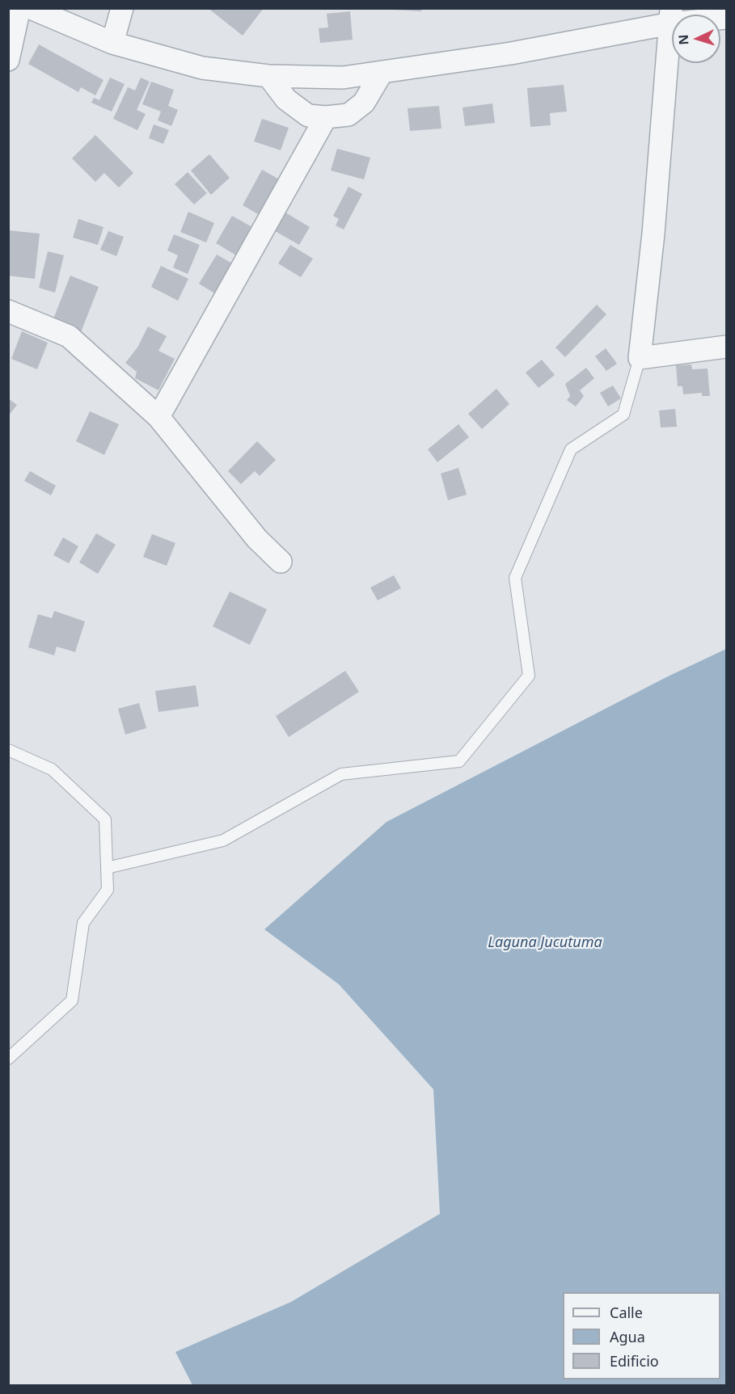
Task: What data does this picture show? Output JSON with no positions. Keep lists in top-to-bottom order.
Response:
{
  "water": ["Laguna Jucutuma"],
  "legend": ["Calle", "Agua", "Edificio"],
  "north": "left"
}
